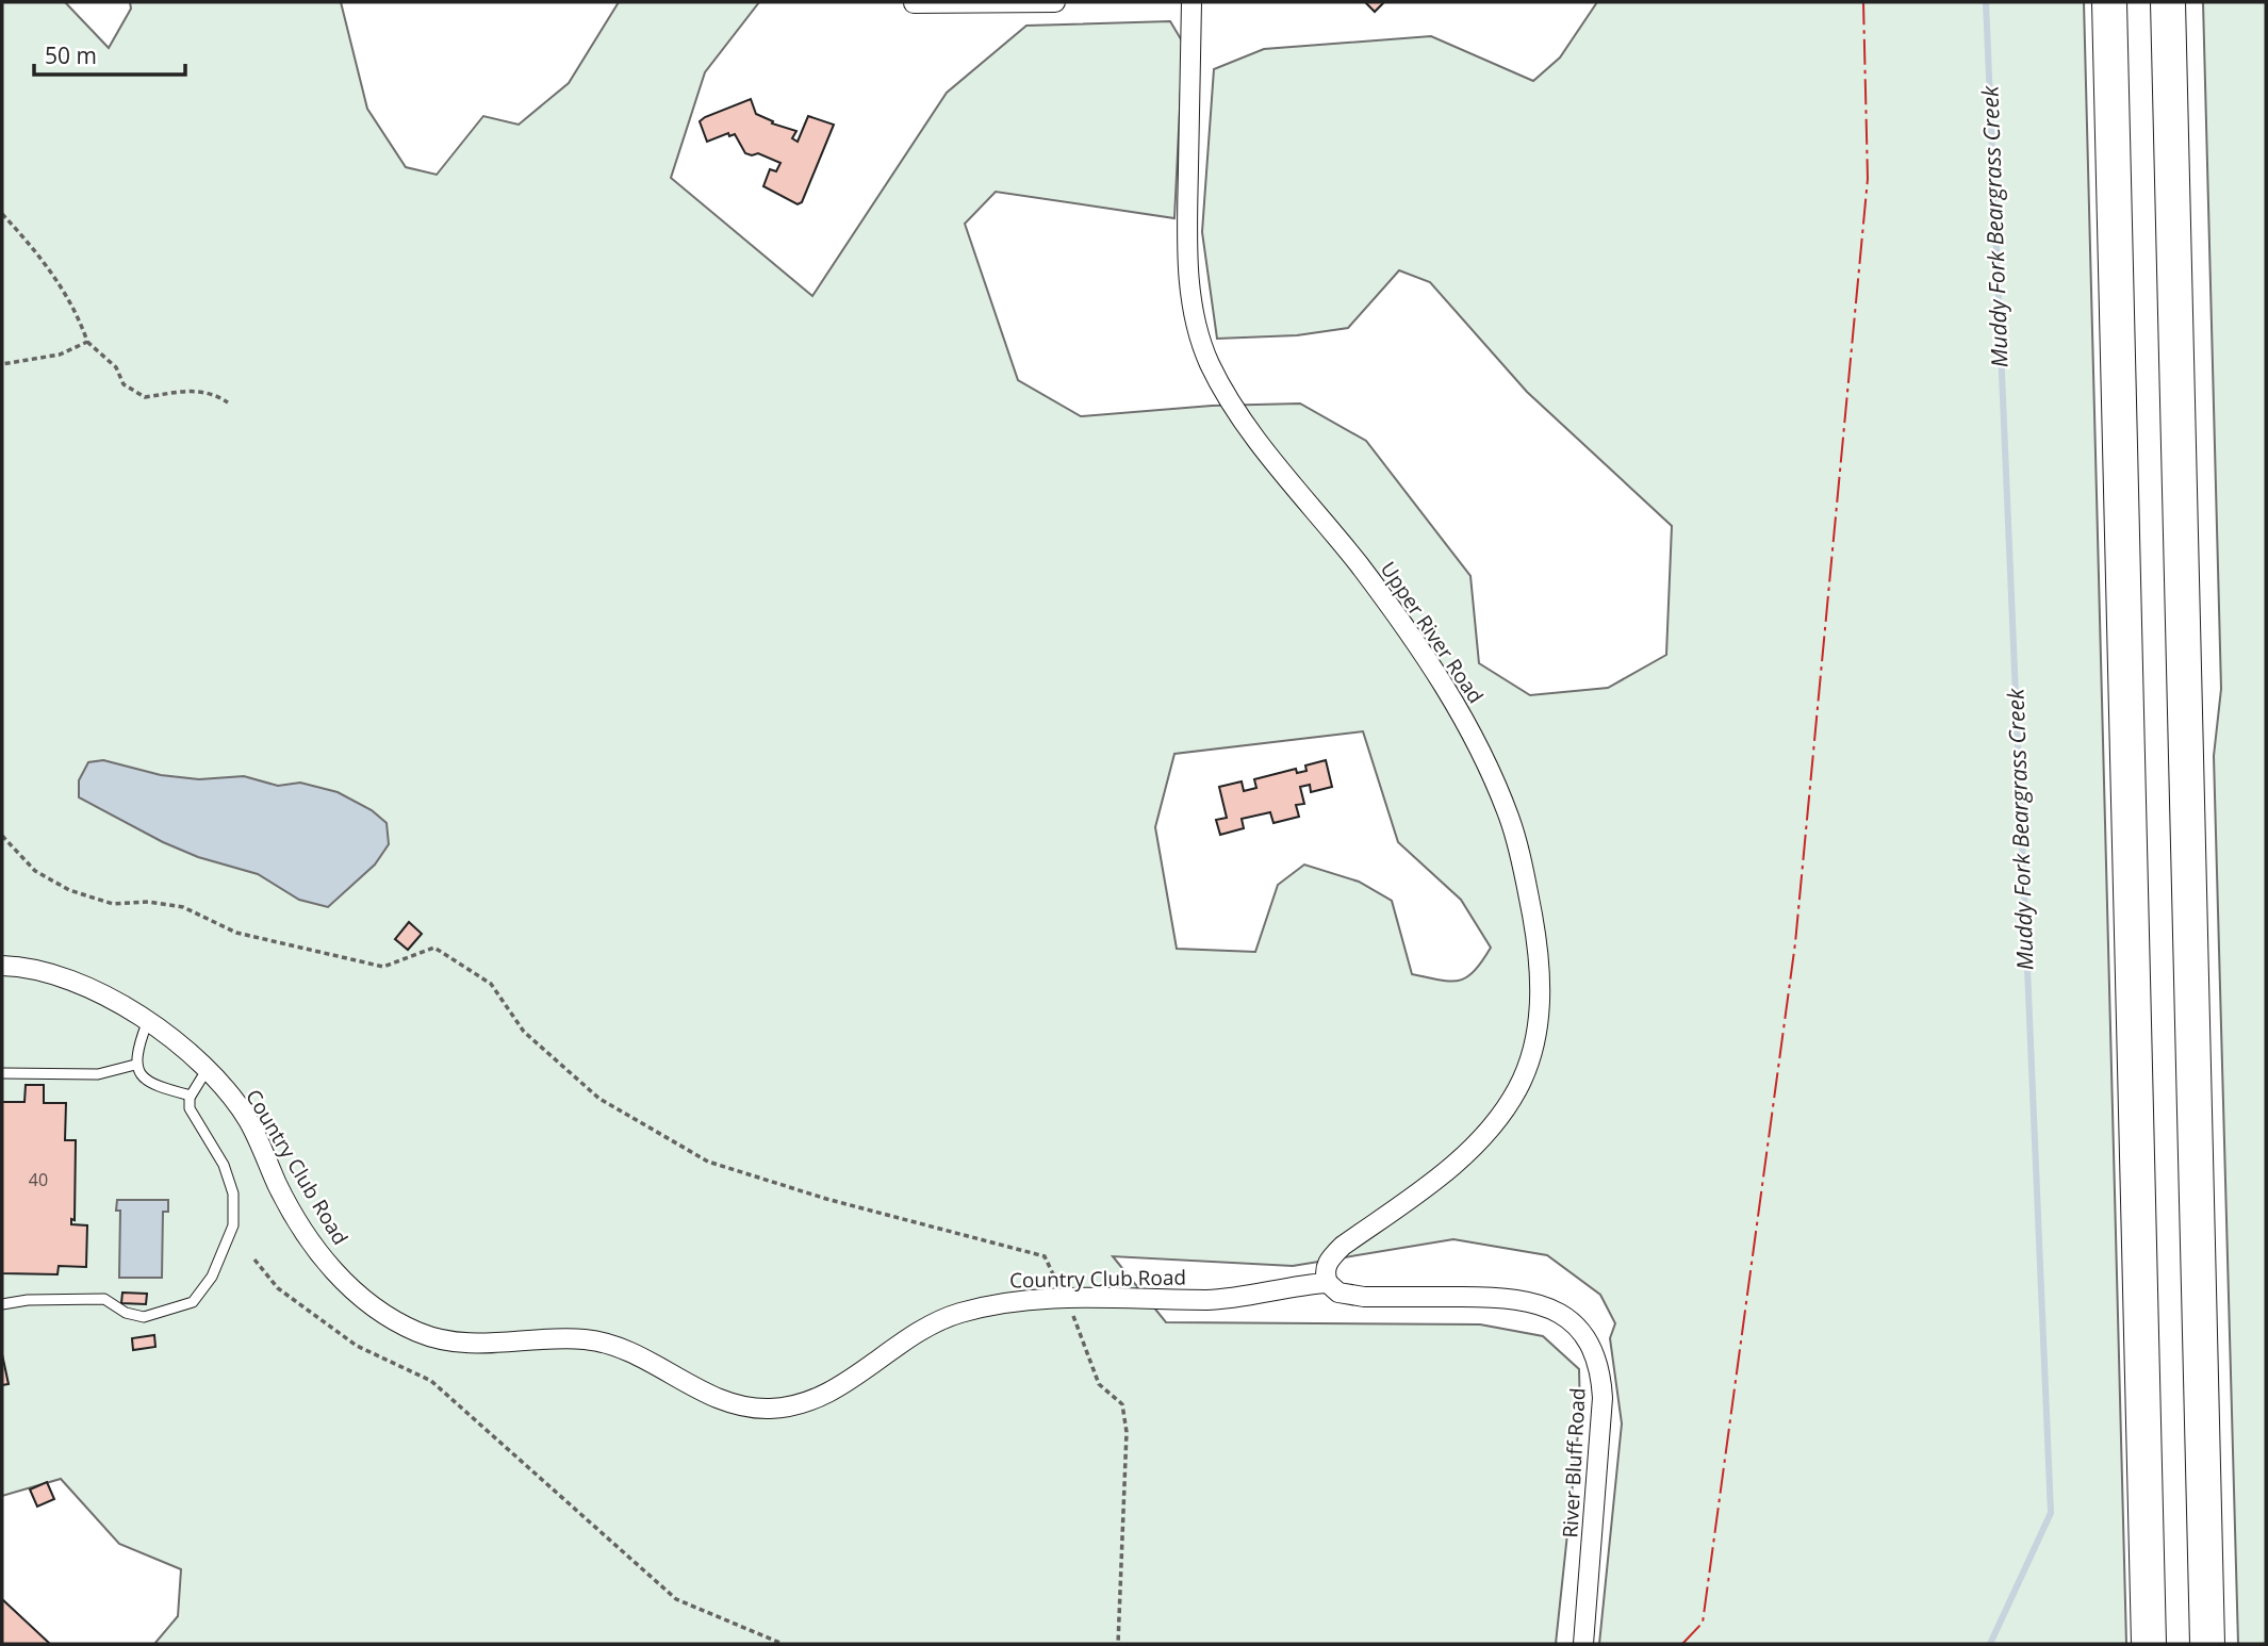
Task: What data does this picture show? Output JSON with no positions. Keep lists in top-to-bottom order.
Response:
{
  "streets": {
    "street": ["Upper River Road", "Country Club Road", "River Bluff Road"]
  },
  "crossings": [
    ["Upper River Road", "Country Club Road"],
    ["Upper River Road", "River Bluff Road"],
    ["Country Club Road", "River Bluff Road"]
  ],
  "water": ["Muddy Fork Beargrass Creek"],
  "house_numbers": ["40"],
  "scale_bar": "50 m"
}
